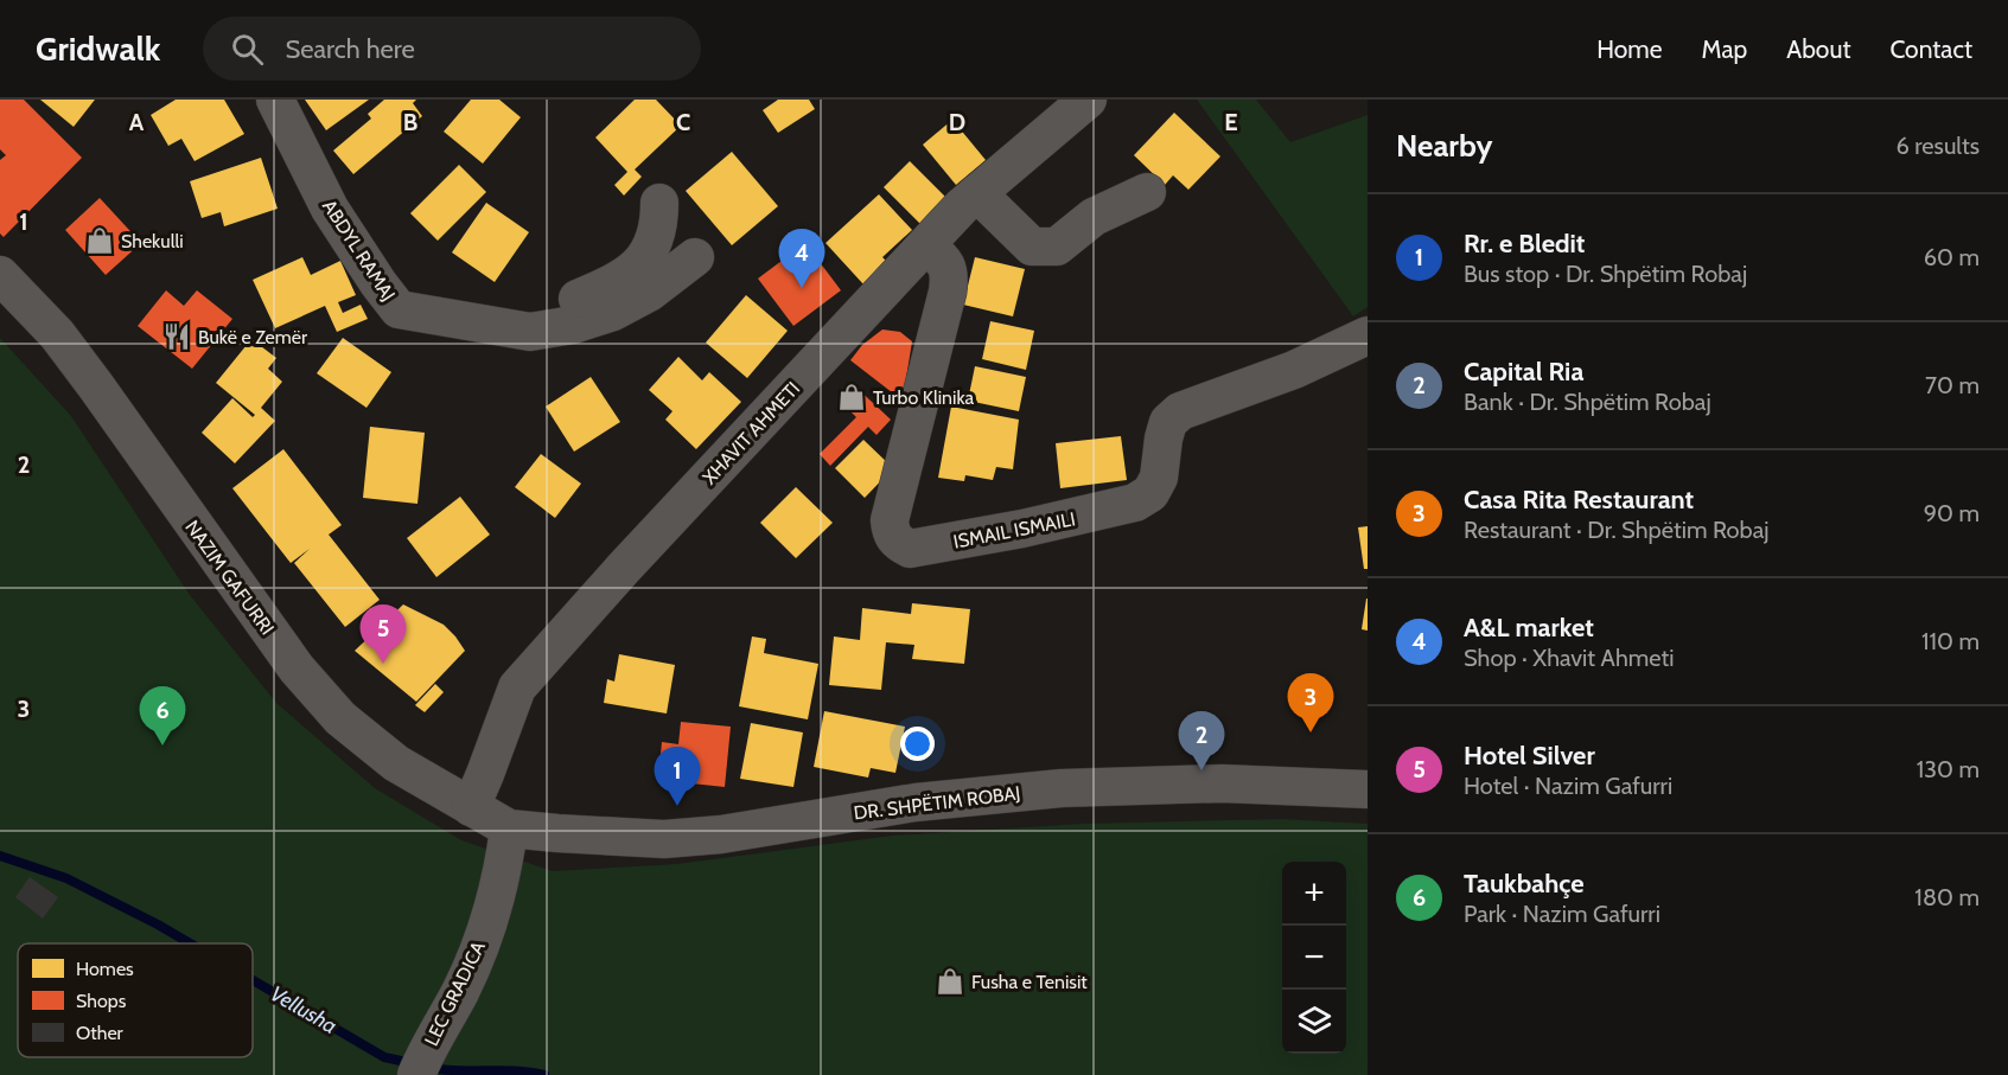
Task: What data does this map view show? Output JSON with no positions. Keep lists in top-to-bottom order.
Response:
{
  "streets": {
    "street": [
      "ABDYL RAMAJ",
      "XHAVIT AHMETI",
      "ISMAIL ISMAILI",
      "NAZIM GAFURRI",
      "DR. SHPËTIM ROBAJ",
      "LEC GRADICA"
    ]
  },
  "crossings": [
    ["XHAVIT AHMETI", "ISMAIL ISMAILI"],
    ["XHAVIT AHMETI", "NAZIM GAFURRI"],
    ["NAZIM GAFURRI", "DR. SHPËTIM ROBAJ"],
    ["NAZIM GAFURRI", "LEC GRADICA"],
    ["DR. SHPËTIM ROBAJ", "LEC GRADICA"]
  ],
  "water": ["Vellusha"],
  "places": {
    "shop": ["Shekulli", "Turbo Klinika", "Fusha e Tenisit"],
    "restaurant": ["Bukë e Zemër"]
  },
  "legend": ["Homes", "Shops", "Other"],
  "page": {
    "header": "Gridwalk",
    "search": "Search here",
    "nav": [
      "Home",
      "Map",
      "About",
      "Contact"
    ],
    "heading": ["Nearby", "6 results"],
    "list": [
      {
        "mark": "1",
        "name": "Rr. e Bledit",
        "note": "Bus stop · Dr. Shpëtim Robaj",
        "value": "60 m"
      },
      {
        "mark": "2",
        "name": "Capital Ria",
        "note": "Bank · Dr. Shpëtim Robaj",
        "value": "70 m"
      },
      {
        "mark": "3",
        "name": "Casa Rita Restaurant",
        "note": "Restaurant · Dr. Shpëtim Robaj",
        "value": "90 m"
      },
      {
        "mark": "4",
        "name": "A&L market",
        "note": "Shop · Xhavit Ahmeti",
        "value": "110 m"
      },
      {
        "mark": "5",
        "name": "Hotel Silver",
        "note": "Hotel · Nazim Gafurri",
        "value": "130 m"
      },
      {
        "mark": "6",
        "name": "Taukbahçe",
        "note": "Park · Nazim Gafurri",
        "value": "180 m"
      }
    ],
    "pins": [
      "4",
      "5",
      "3",
      "6",
      "2",
      "1"
    ],
    "map_buttons": ["+", "−"]
  },
  "grid": {
    "columns": [
      "A",
      "B",
      "C",
      "D",
      "E"
    ],
    "rows": ["1", "2", "3"]
  }
}
